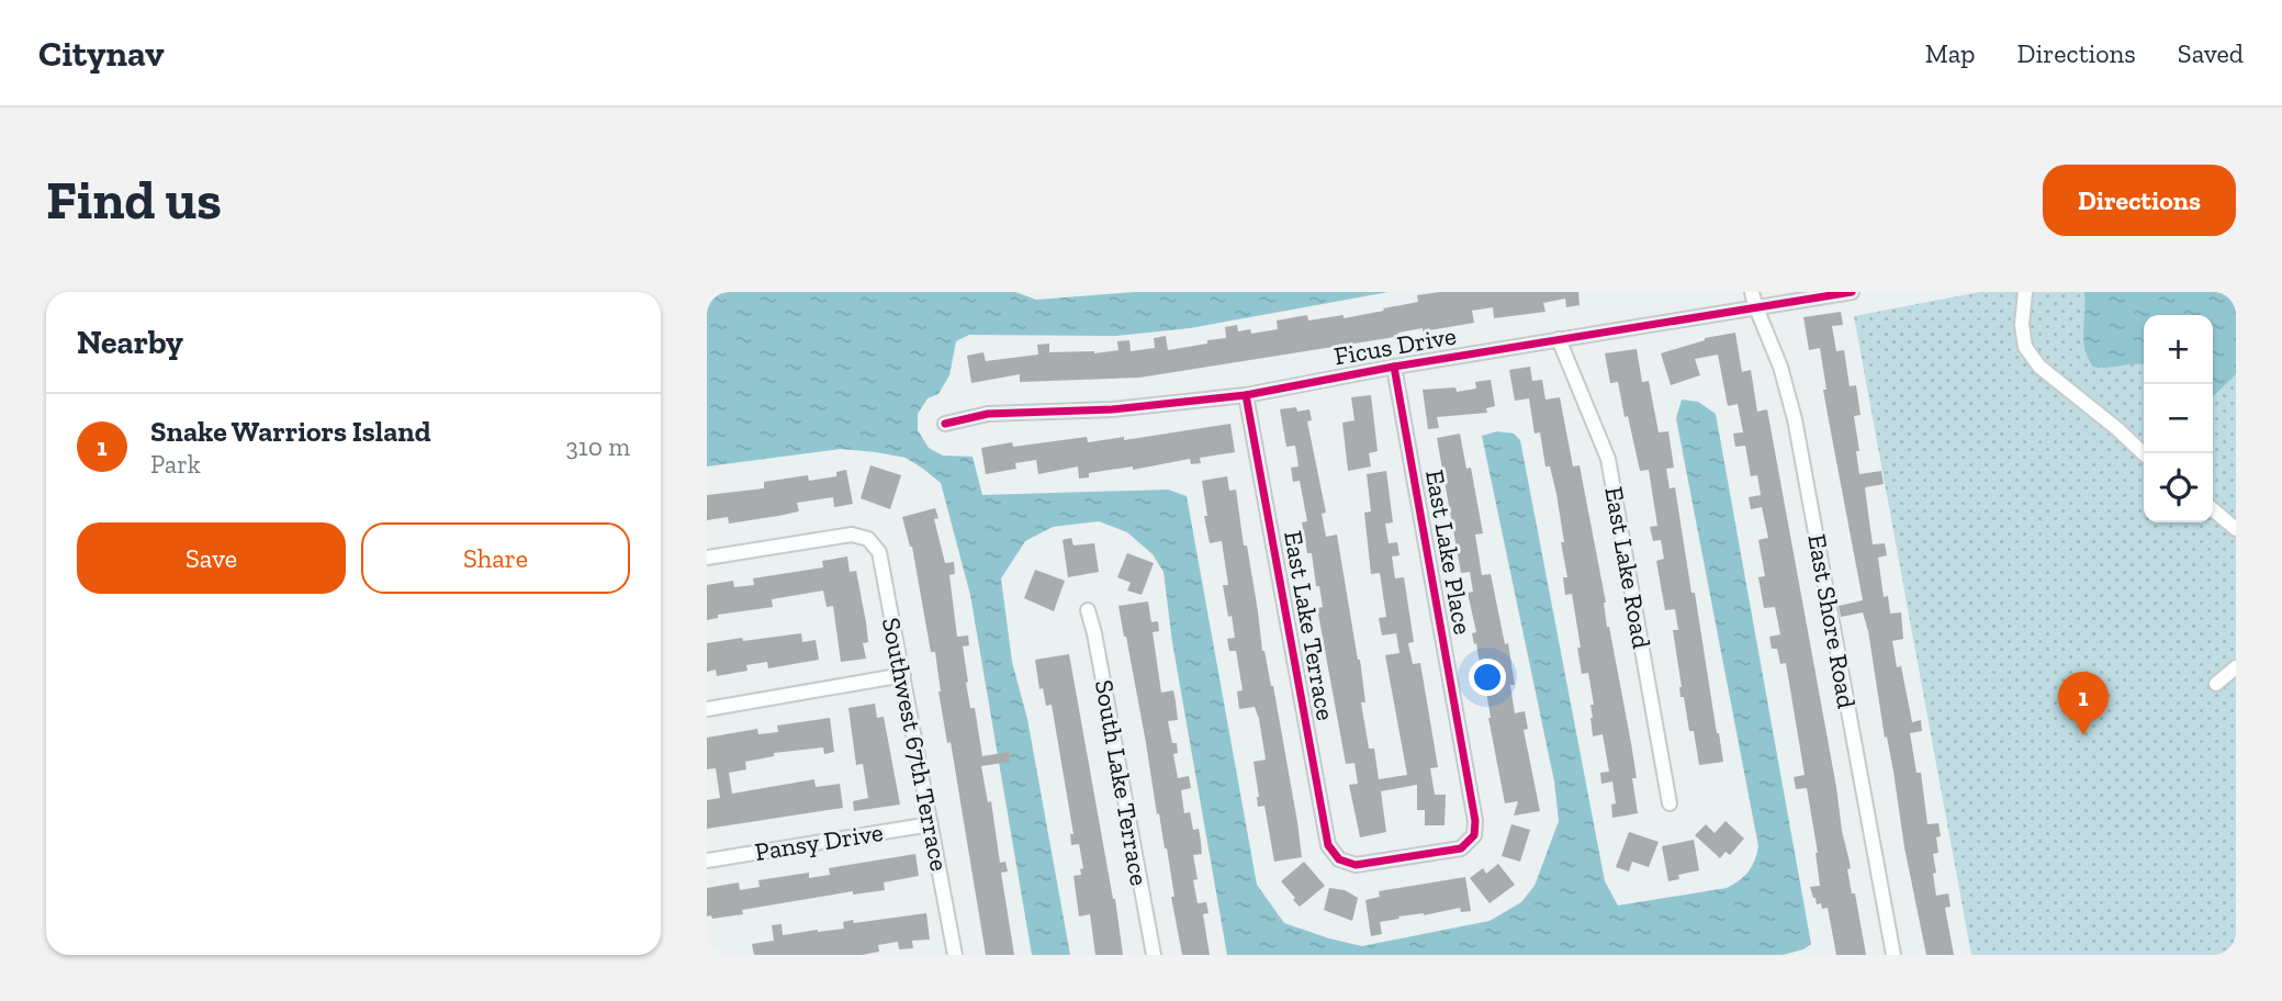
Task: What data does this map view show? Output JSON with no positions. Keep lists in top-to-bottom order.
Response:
{
  "streets": {
    "street": [
      "Ficus Drive",
      "East Lake Place",
      "East Lake Road",
      "East Shore Road",
      "East Lake Terrace",
      "Southwest 67th Terrace",
      "South Lake Terrace",
      "Pansy Drive"
    ]
  },
  "crossings": [
    ["Ficus Drive", "East Lake Place"],
    ["Ficus Drive", "East Lake Road"],
    ["Ficus Drive", "East Shore Road"],
    ["Ficus Drive", "East Lake Terrace"],
    ["East Lake Place", "East Lake Terrace"],
    ["Southwest 67th Terrace", "Pansy Drive"]
  ],
  "page": {
    "header": "Citynav",
    "nav": ["Map", "Directions", "Saved"],
    "buttons": [
      "Directions",
      ["Save", "Share"]
    ],
    "title": "Find us",
    "heading": "Nearby",
    "map_buttons": ["+", "−"],
    "list": [
      {
        "mark": "1",
        "name": "Snake Warriors Island",
        "note": "Park",
        "value": "310 m"
      }
    ],
    "pins": "1"
  }
}
